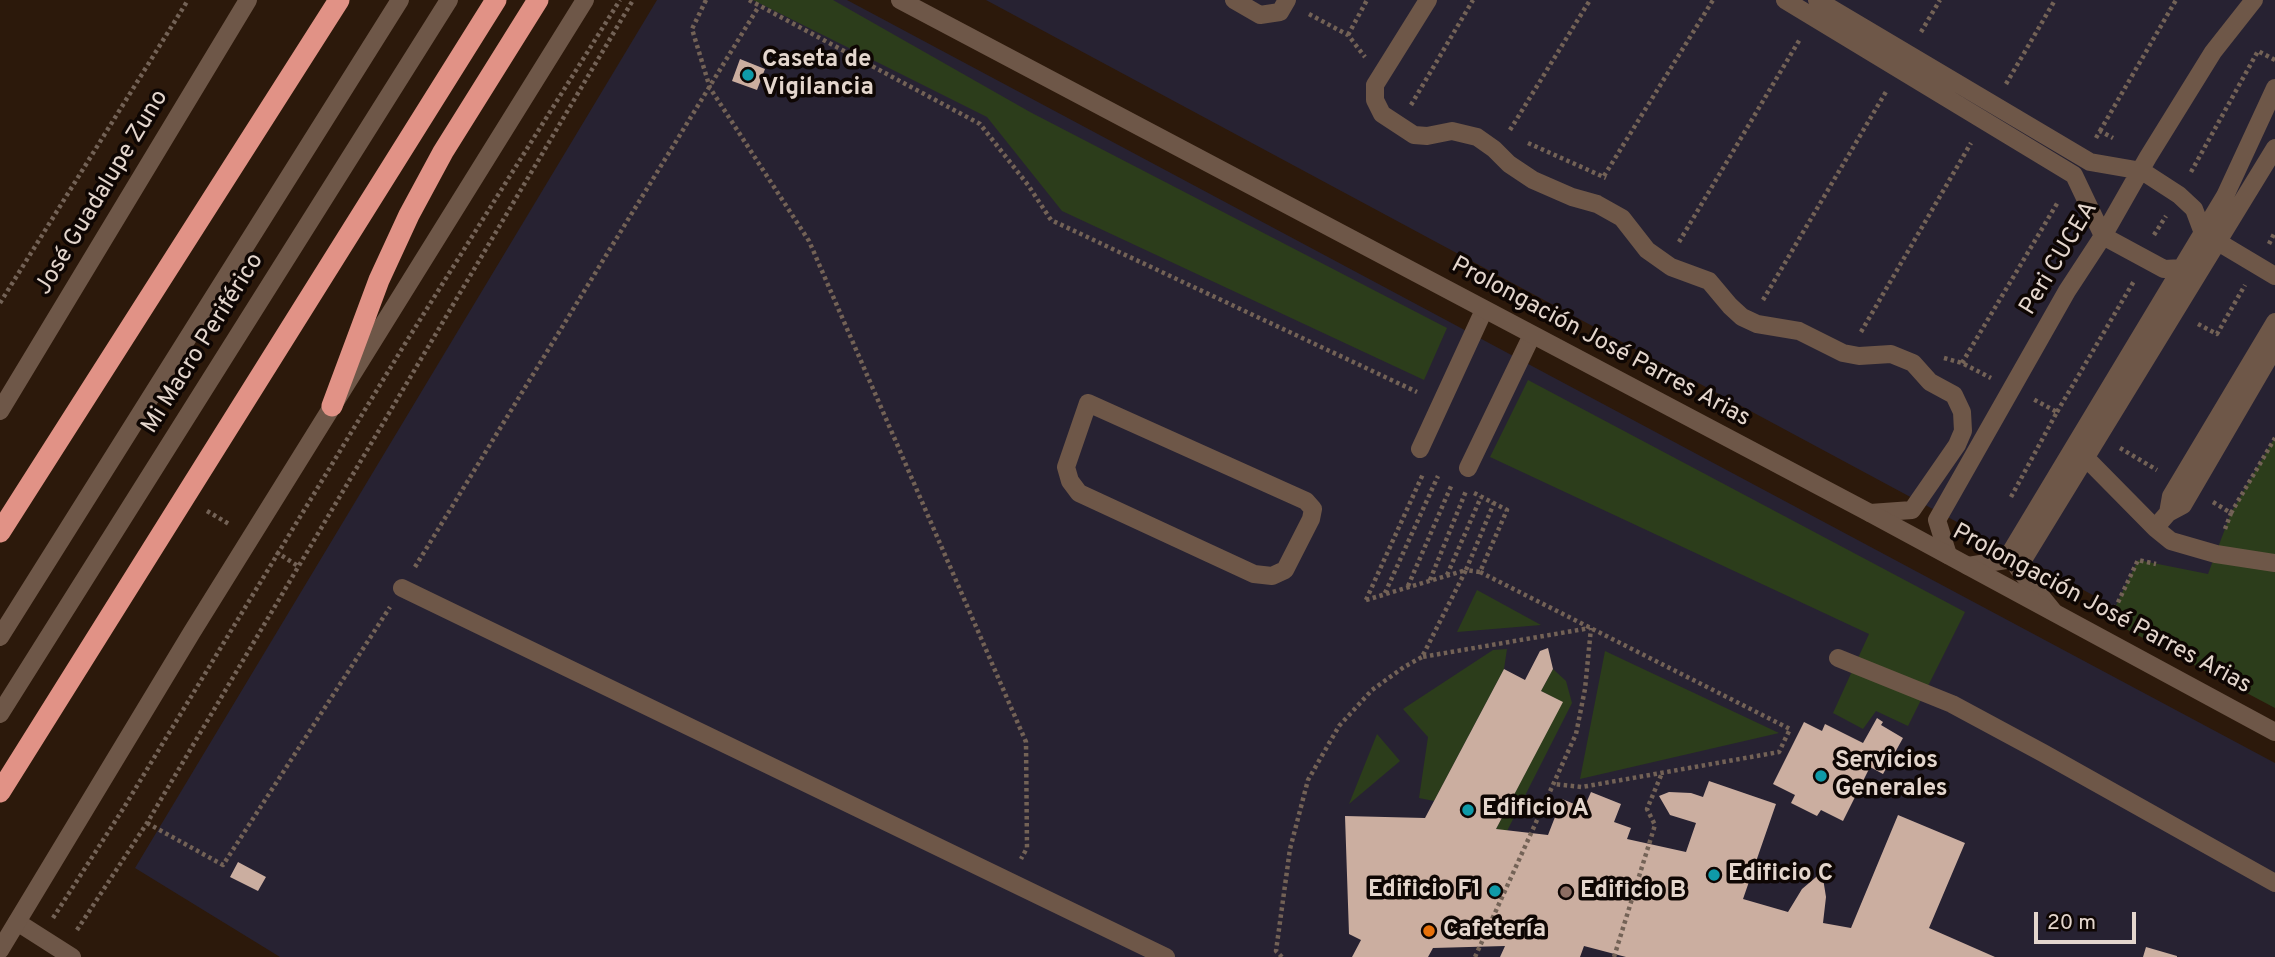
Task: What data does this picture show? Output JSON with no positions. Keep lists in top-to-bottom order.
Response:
{
  "streets": {
    "main road": [
      "José Guadalupe Zuno",
      "Peri CUCEA",
      "Prolongación José Parres Arias",
      "Mi Macro Periférico"
    ]
  },
  "crossings": [
    ["Peri CUCEA", "Prolongación José Parres Arias"]
  ],
  "places": [
    "Caseta de Vigilancia",
    "Servicios Generales",
    "Edificio A",
    "Edificio C",
    "Edificio F1",
    "Edificio B",
    "Cafetería"
  ],
  "scale_bar": "20 m"
}
